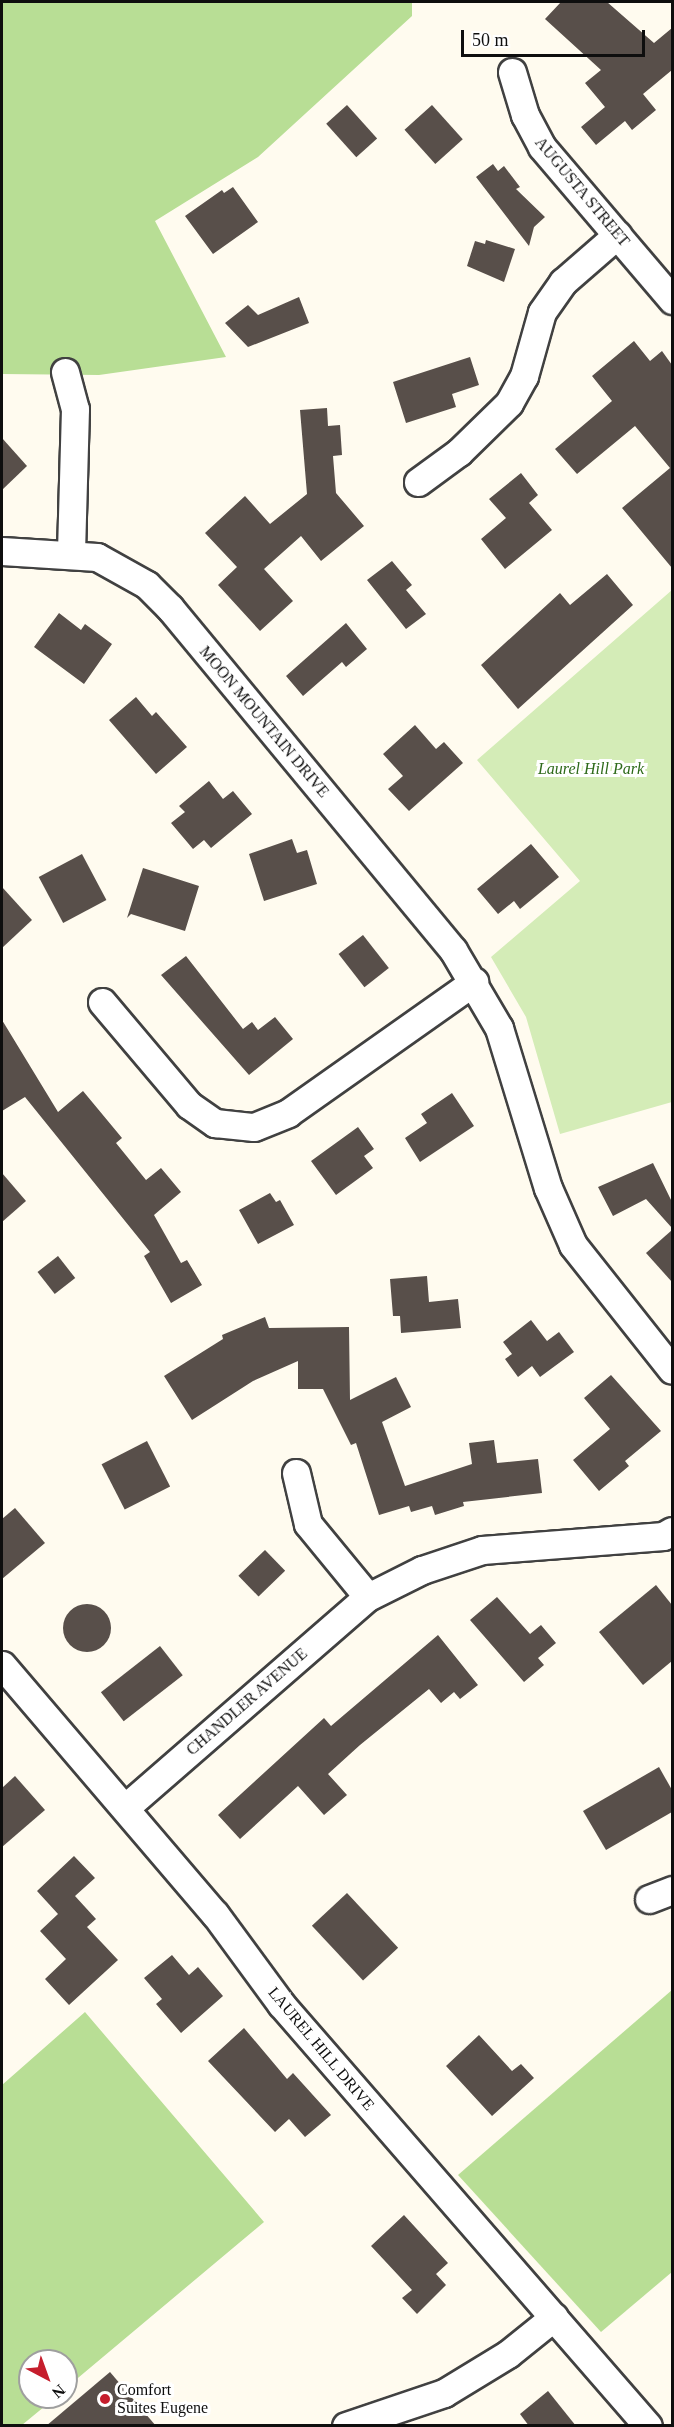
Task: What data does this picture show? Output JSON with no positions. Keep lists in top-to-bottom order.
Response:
{
  "streets": {
    "street": [
      "AUGUSTA STREET",
      "MOON MOUNTAIN DRIVE",
      "CHANDLER AVENUE",
      "LAUREL HILL DRIVE"
    ]
  },
  "crossings": [
    ["CHANDLER AVENUE", "LAUREL HILL DRIVE"]
  ],
  "parks": ["Laurel Hill Park"],
  "places": ["Comfort Suites Eugene"],
  "scale_bar": "50 m",
  "north": "bottom right"
}
